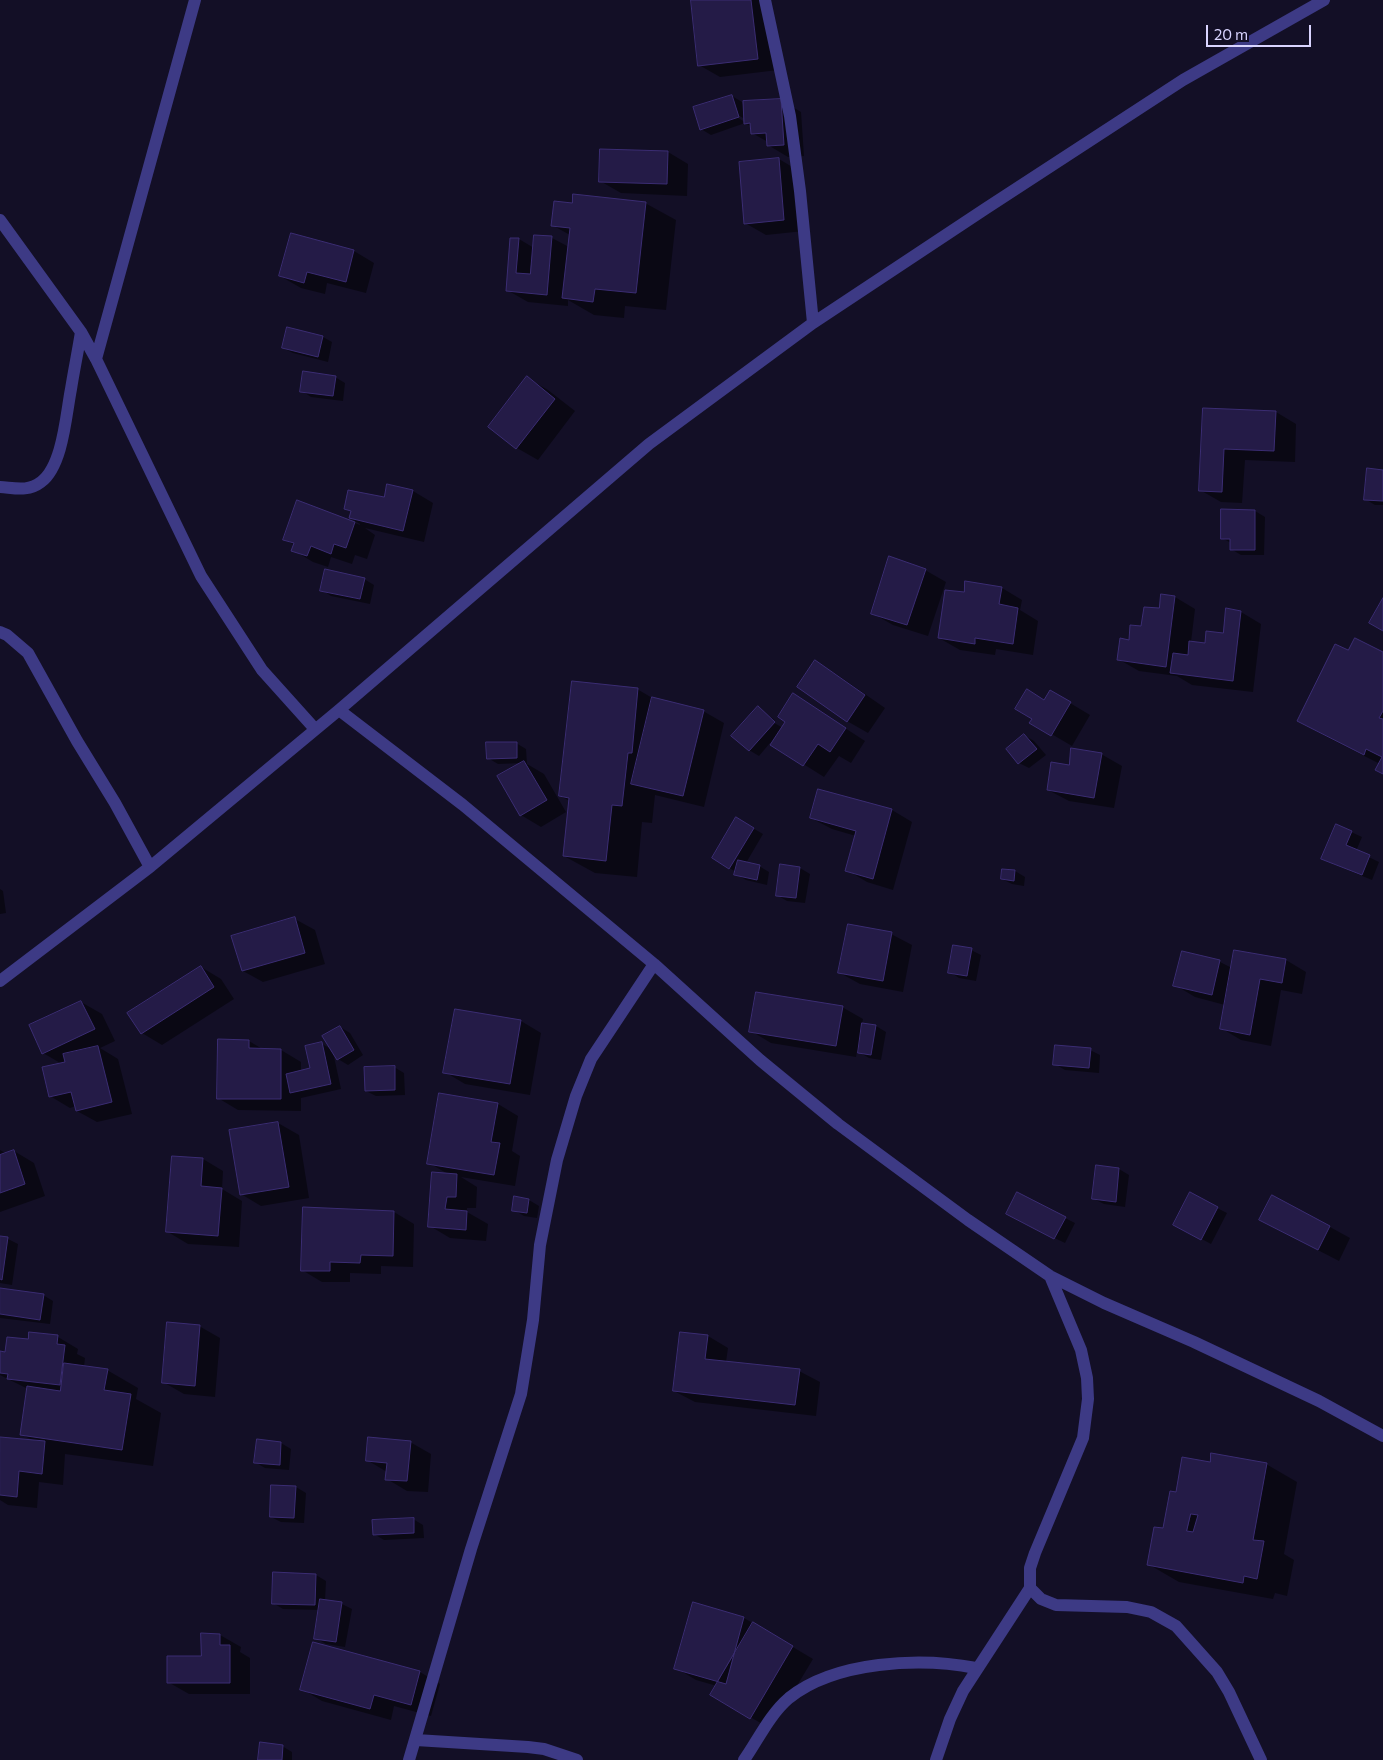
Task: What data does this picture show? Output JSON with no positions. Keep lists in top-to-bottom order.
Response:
{
  "scale_bar": "20 m"
}
